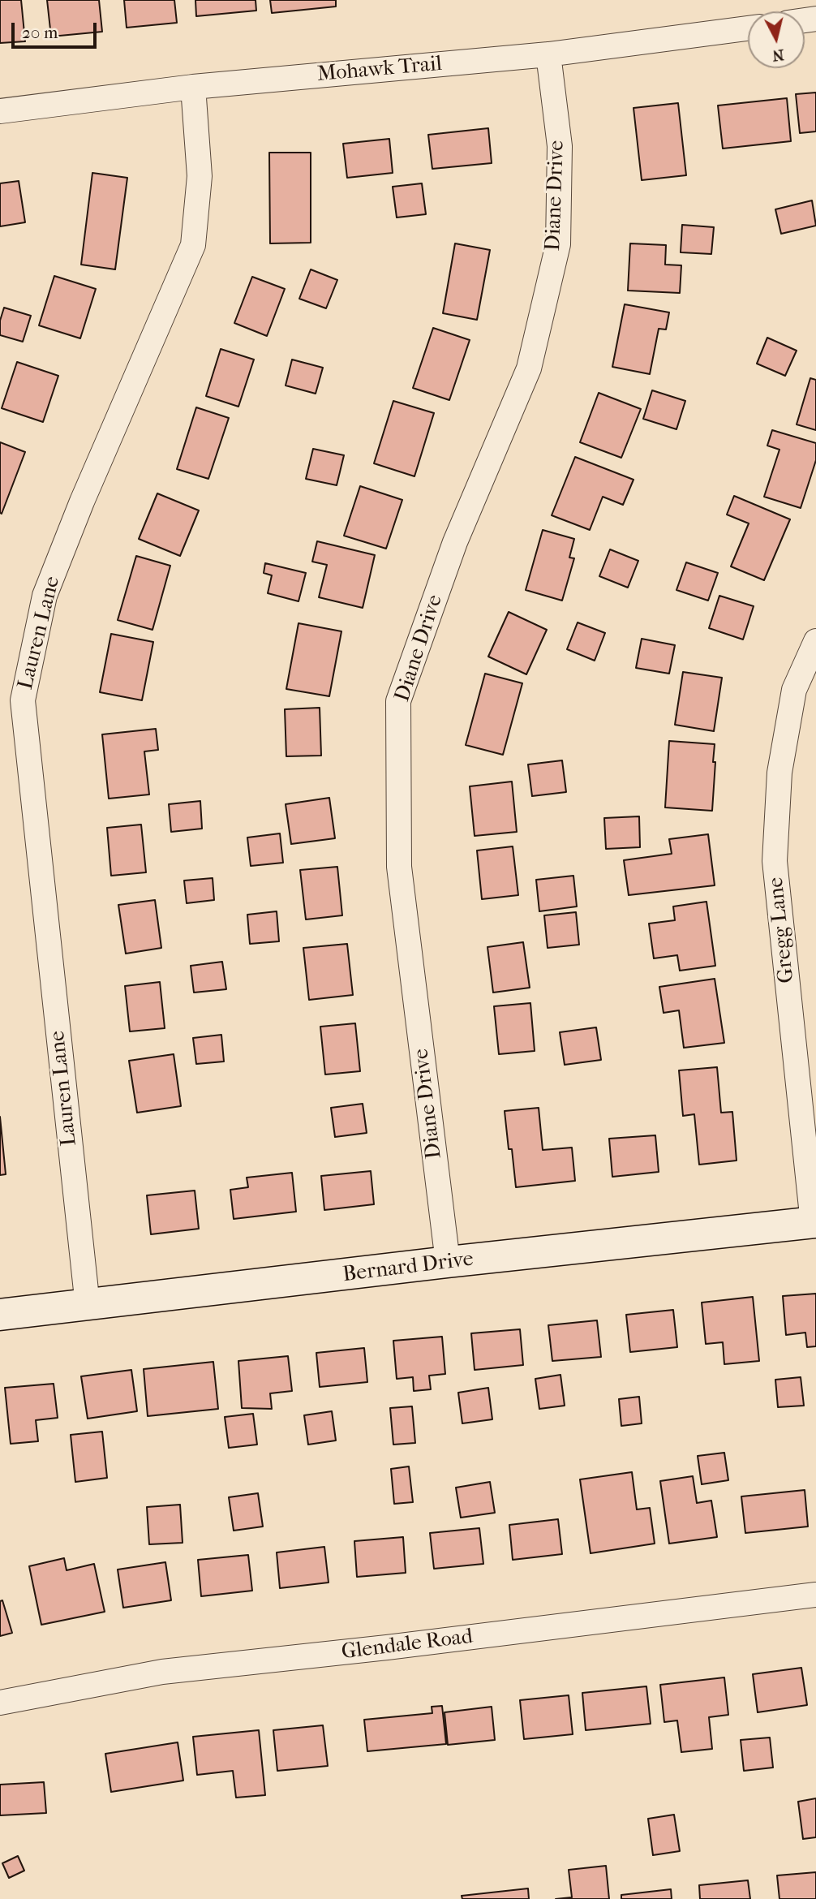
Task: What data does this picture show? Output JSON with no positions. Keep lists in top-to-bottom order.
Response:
{
  "streets": {
    "street": [
      "Mohawk Trail",
      "Diane Drive",
      "Lauren Lane",
      "Gregg Lane",
      "Bernard Drive",
      "Glendale Road"
    ]
  },
  "crossings": [
    ["Mohawk Trail", "Diane Drive"],
    ["Mohawk Trail", "Lauren Lane"],
    ["Diane Drive", "Bernard Drive"],
    ["Lauren Lane", "Bernard Drive"],
    ["Gregg Lane", "Bernard Drive"]
  ],
  "scale_bar": "20 m",
  "north": "bottom"
}
